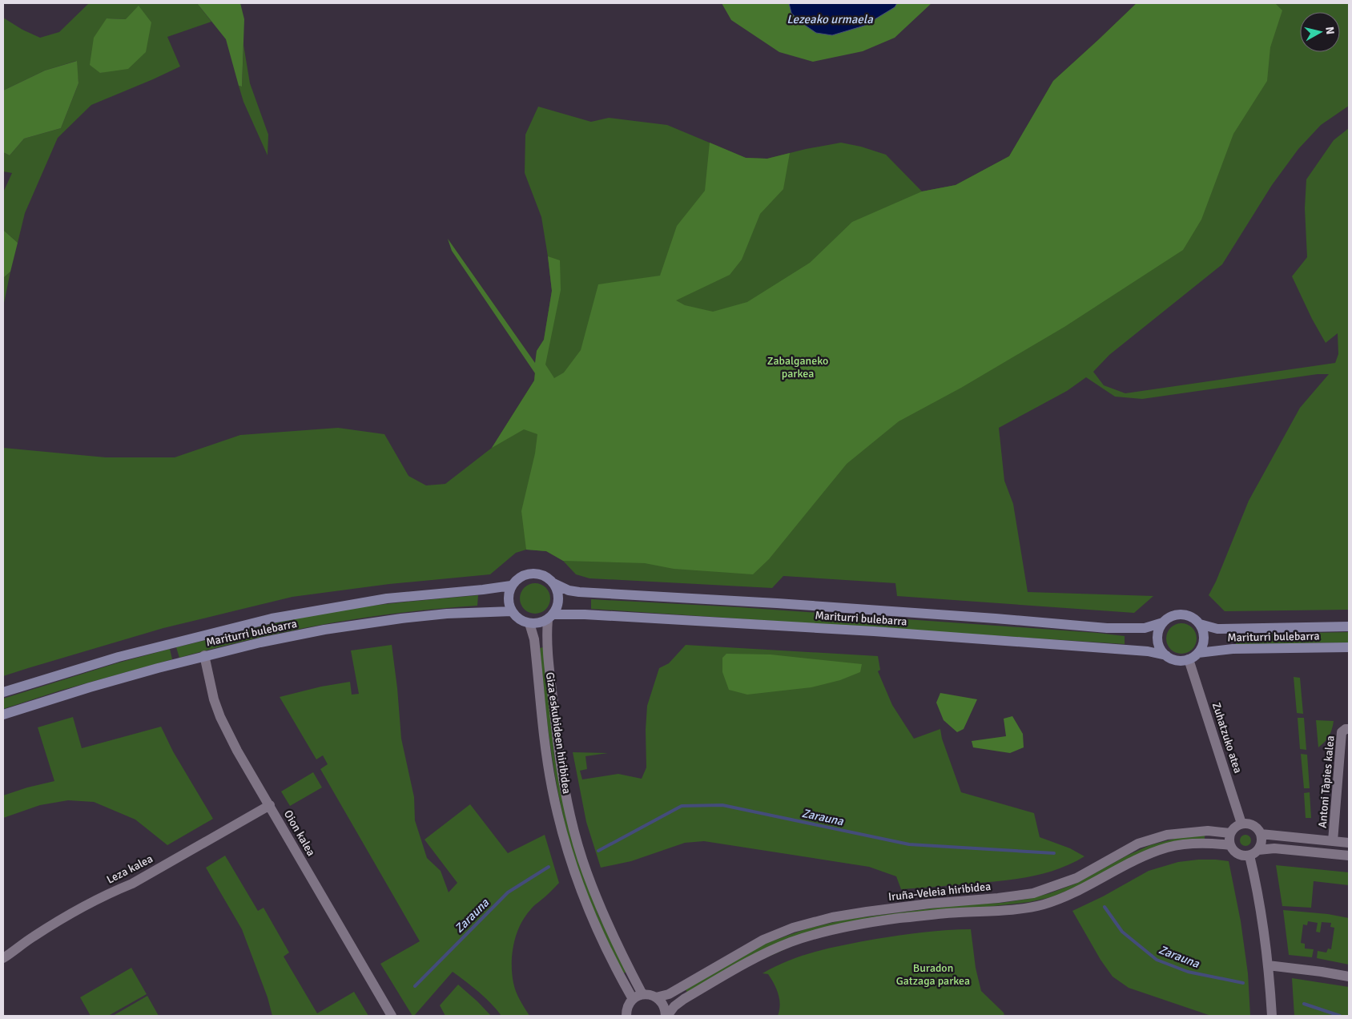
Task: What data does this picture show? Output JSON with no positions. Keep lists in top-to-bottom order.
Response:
{
  "streets": {
    "main road": ["Mariturri bulebarra"],
    "street": [
      "Giza eskubideen hiribidea",
      "Zuhatzuko atea",
      "Antoni Tàpies kalea",
      "Oion kalea",
      "Leza kalea",
      "Iruña-Veleia hiribidea"
    ]
  },
  "crossings": [
    ["Mariturri bulebarra", "Giza eskubideen hiribidea"],
    ["Mariturri bulebarra", "Zuhatzuko atea"],
    ["Mariturri bulebarra", "Oion kalea"],
    ["Zuhatzuko atea", "Iruña-Veleia hiribidea"],
    ["Oion kalea", "Leza kalea"]
  ],
  "water": ["Lezeako urmaela", "Zarauna"],
  "parks": ["Zabalganeko parkea", "Buradon Gatzaga parkea"],
  "north": "right"
}
